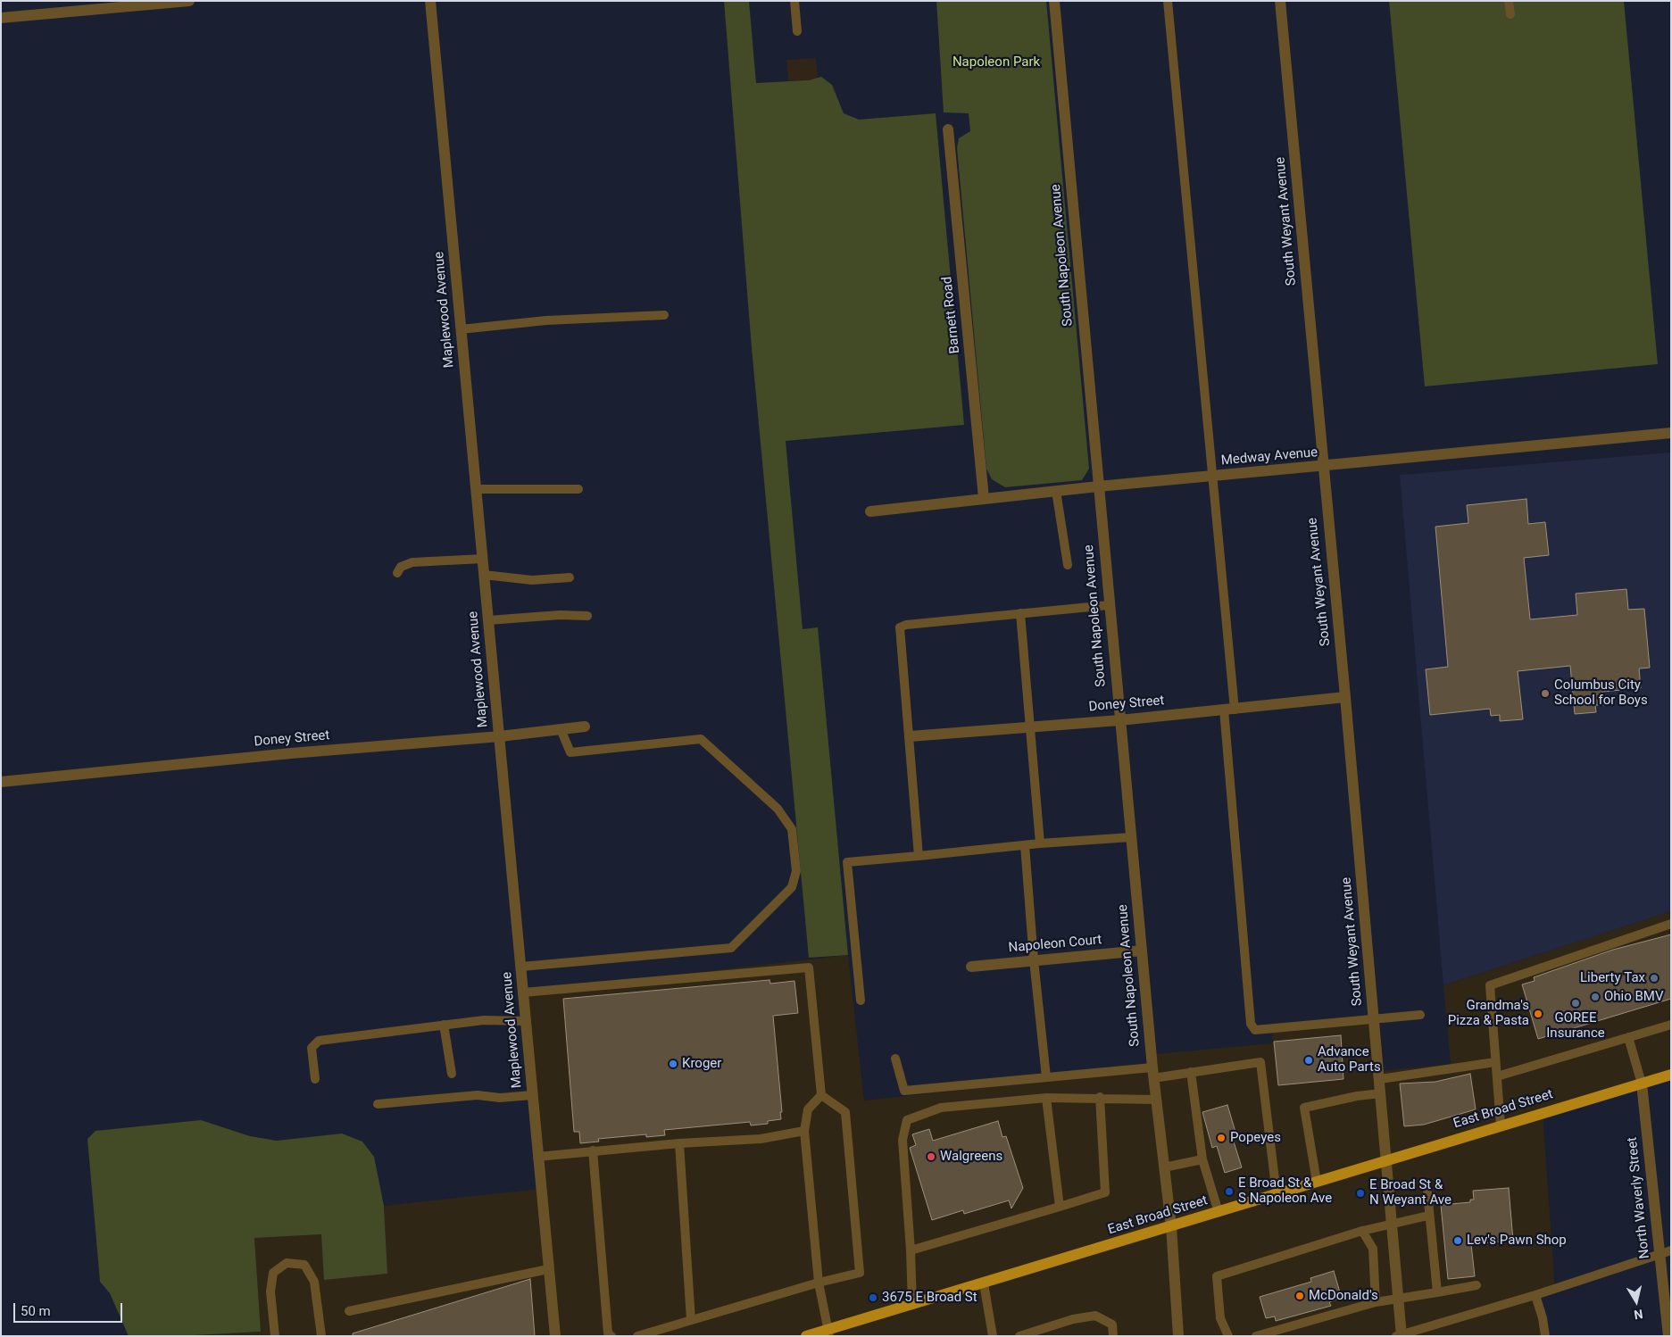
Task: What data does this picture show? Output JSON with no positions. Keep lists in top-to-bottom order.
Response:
{
  "streets": {
    "main road": ["East Broad Street"],
    "street": [
      "South Weyant Avenue",
      "South Napoleon Avenue",
      "Maplewood Avenue",
      "Barnett Road",
      "Medway Avenue",
      "Doney Street",
      "Napoleon Court",
      "North Waverly Street"
    ]
  },
  "crossings": [
    ["South Weyant Avenue", "Medway Avenue"],
    ["South Weyant Avenue", "Doney Street"],
    ["South Weyant Avenue", "East Broad Street"],
    ["South Napoleon Avenue", "Medway Avenue"],
    ["South Napoleon Avenue", "Doney Street"],
    ["South Napoleon Avenue", "Napoleon Court"],
    ["South Napoleon Avenue", "East Broad Street"],
    ["Maplewood Avenue", "Doney Street"],
    ["Barnett Road", "Medway Avenue"],
    ["East Broad Street", "North Waverly Street"]
  ],
  "parks": ["Napoleon Park"],
  "places": [
    "Columbus City School for Boys",
    "Liberty Tax",
    "Ohio BMV",
    "GOREE Insurance",
    "Grandma's Pizza & Pasta",
    "Advance Auto Parts",
    "Kroger",
    "Popeyes",
    "Walgreens",
    "E Broad St & S Napoleon Ave",
    "E Broad St & N Weyant Ave",
    "Lev's Pawn Shop",
    "McDonald's",
    "3675 E Broad St"
  ],
  "scale_bar": "50 m",
  "north": "bottom"
}
